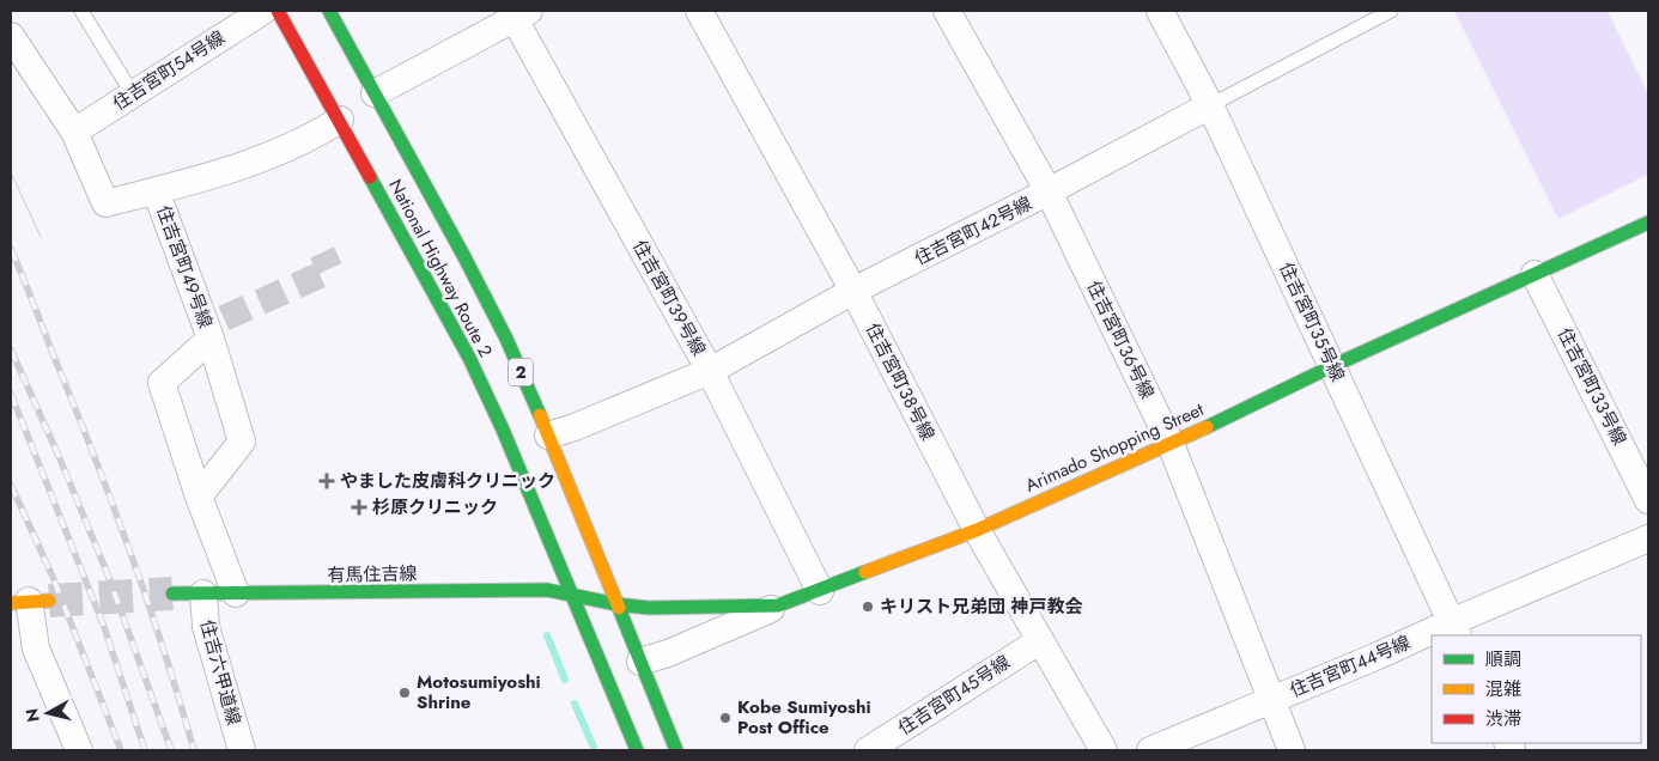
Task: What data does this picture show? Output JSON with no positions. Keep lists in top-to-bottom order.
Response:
{
  "streets": {
    "main road": [
      "National Highway Route 2",
      "2",
      "Arimado Shopping Street",
      "有馬住吉線"
    ],
    "street": [
      "住吉宮町５４号線",
      "住吉宮町４２号線",
      "住吉宮町４９号線",
      "住吉宮町３９号線",
      "住吉宮町３５号線",
      "住吉宮町３６号線",
      "住吉宮町３８号線",
      "住吉宮町３３号線",
      "住吉宮町４４号線",
      "住吉六甲道線",
      "住吉宮町４５号線"
    ]
  },
  "crossings": [
    ["住吉宮町５４号線", "住吉宮町４９号線"],
    ["住吉宮町４２号線", "National Highway Route 2"],
    ["住吉宮町４２号線", "住吉宮町３９号線"],
    ["住吉宮町４２号線", "住吉宮町３５号線"],
    ["住吉宮町４２号線", "住吉宮町３６号線"],
    ["住吉宮町４２号線", "住吉宮町３８号線"],
    ["住吉宮町４９号線", "有馬住吉線"],
    ["National Highway Route 2", "Arimado Shopping Street"],
    ["National Highway Route 2", "有馬住吉線"],
    ["住吉宮町３９号線", "Arimado Shopping Street"],
    ["住吉宮町３５号線", "Arimado Shopping Street"],
    ["住吉宮町３５号線", "住吉宮町４４号線"],
    ["住吉宮町３６号線", "Arimado Shopping Street"],
    ["住吉宮町３６号線", "住吉宮町４４号線"],
    ["住吉宮町３８号線", "Arimado Shopping Street"],
    ["住吉宮町３８号線", "住吉宮町４５号線"],
    ["住吉宮町３３号線", "Arimado Shopping Street"],
    ["Arimado Shopping Street", "有馬住吉線"],
    ["有馬住吉線", "住吉六甲道線"]
  ],
  "places": {
    "health": ["やました皮膚科クリニック", "杉原クリニック"],
    "other": ["キリスト兄弟団 神戸教会", "Motosumiyoshi Shrine", "Kobe Sumiyoshi Post Office"]
  },
  "legend": ["順調", "混雑", "渋滞"],
  "north": "left"
}
